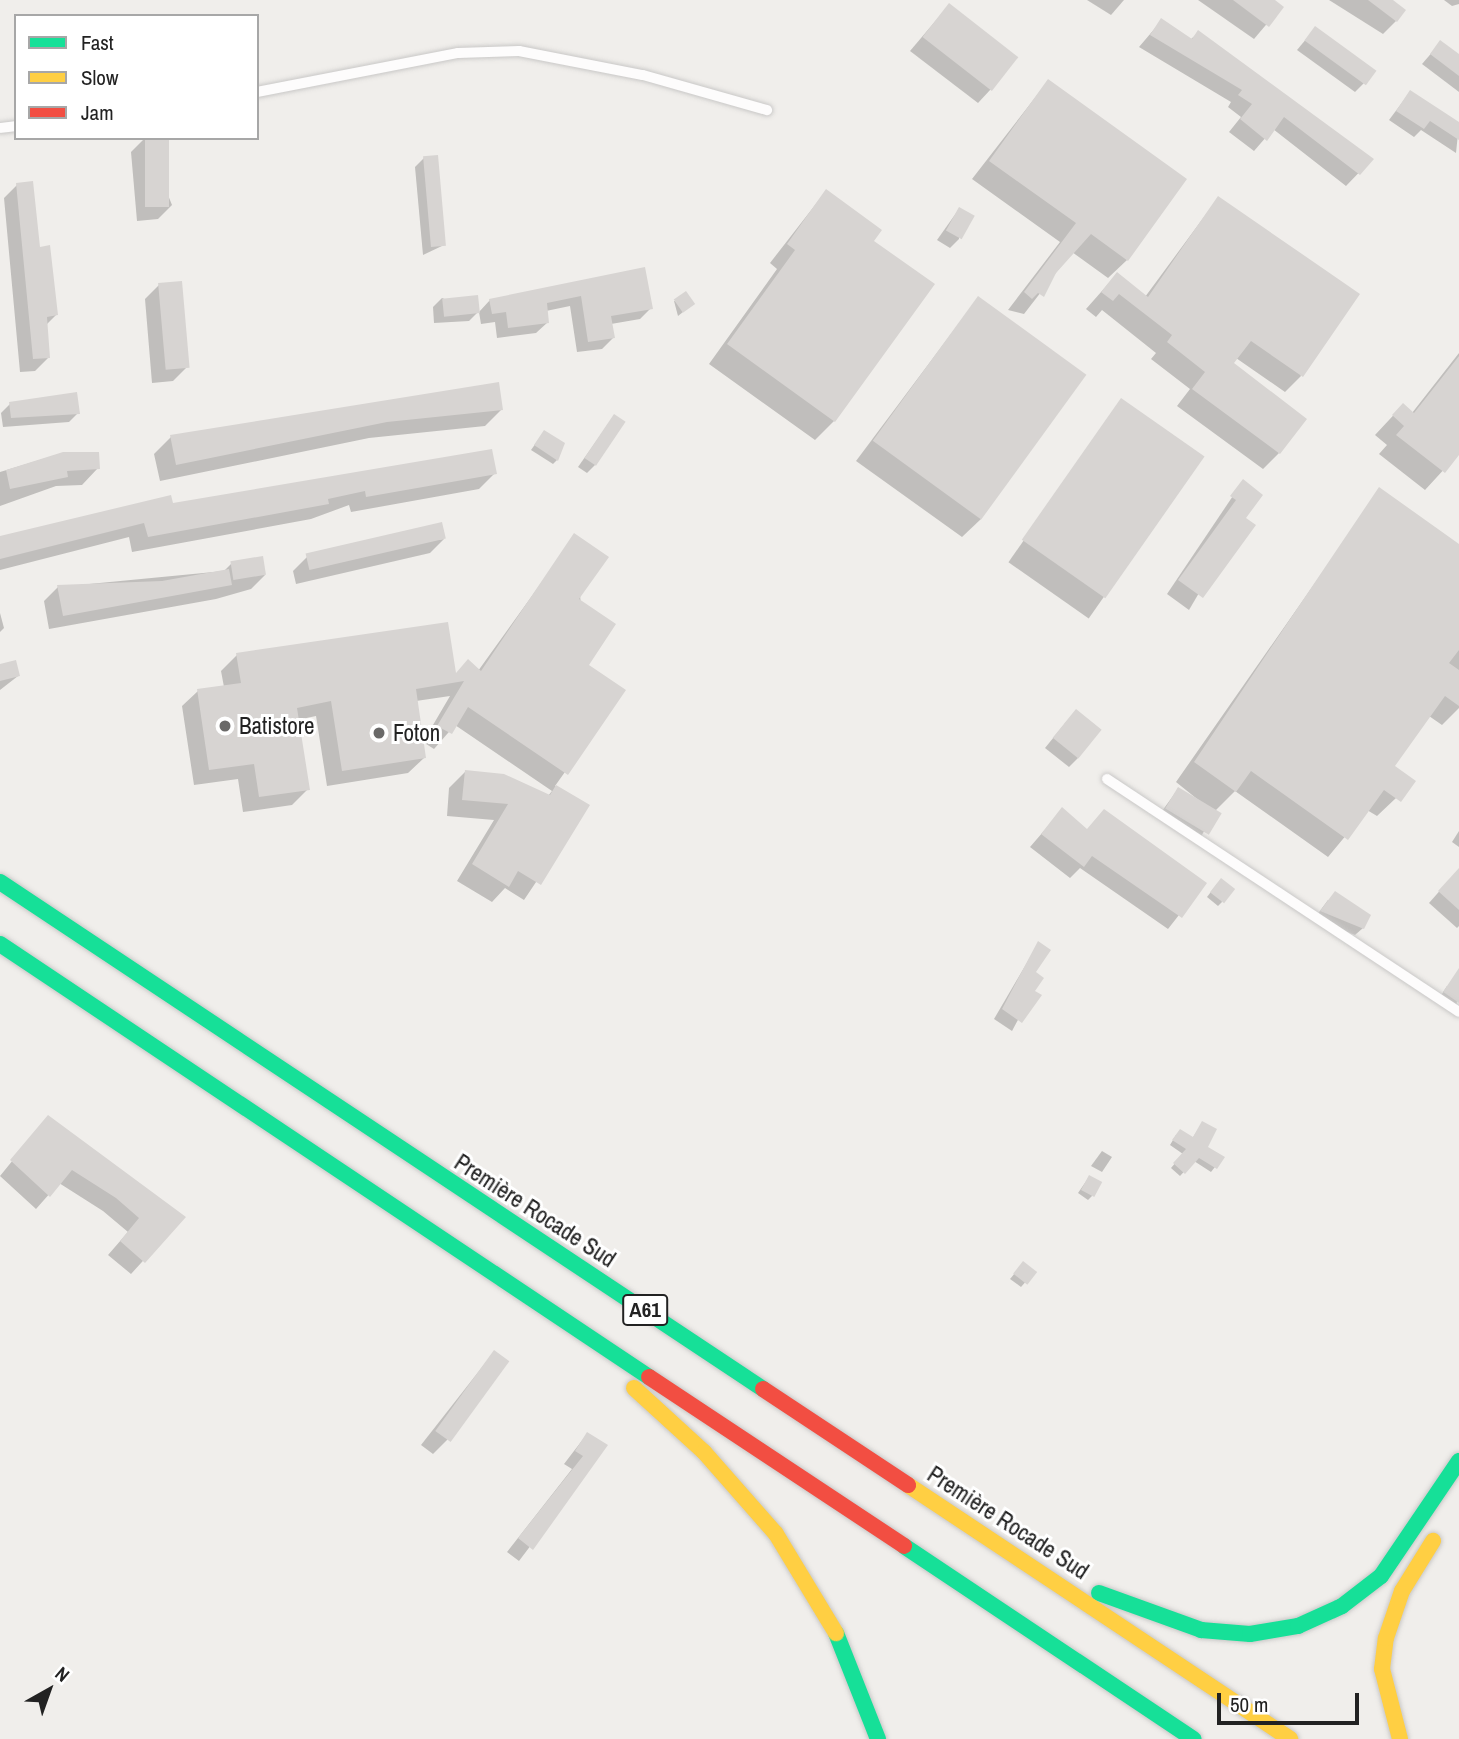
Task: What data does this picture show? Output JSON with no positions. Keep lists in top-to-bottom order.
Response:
{
  "streets": {
    "highway": ["Première Rocade Sud", "A61"]
  },
  "places": ["Batistore", "Foton"],
  "legend": ["Fast", "Slow", "Jam"],
  "scale_bar": "50 m",
  "north": "top right"
}
